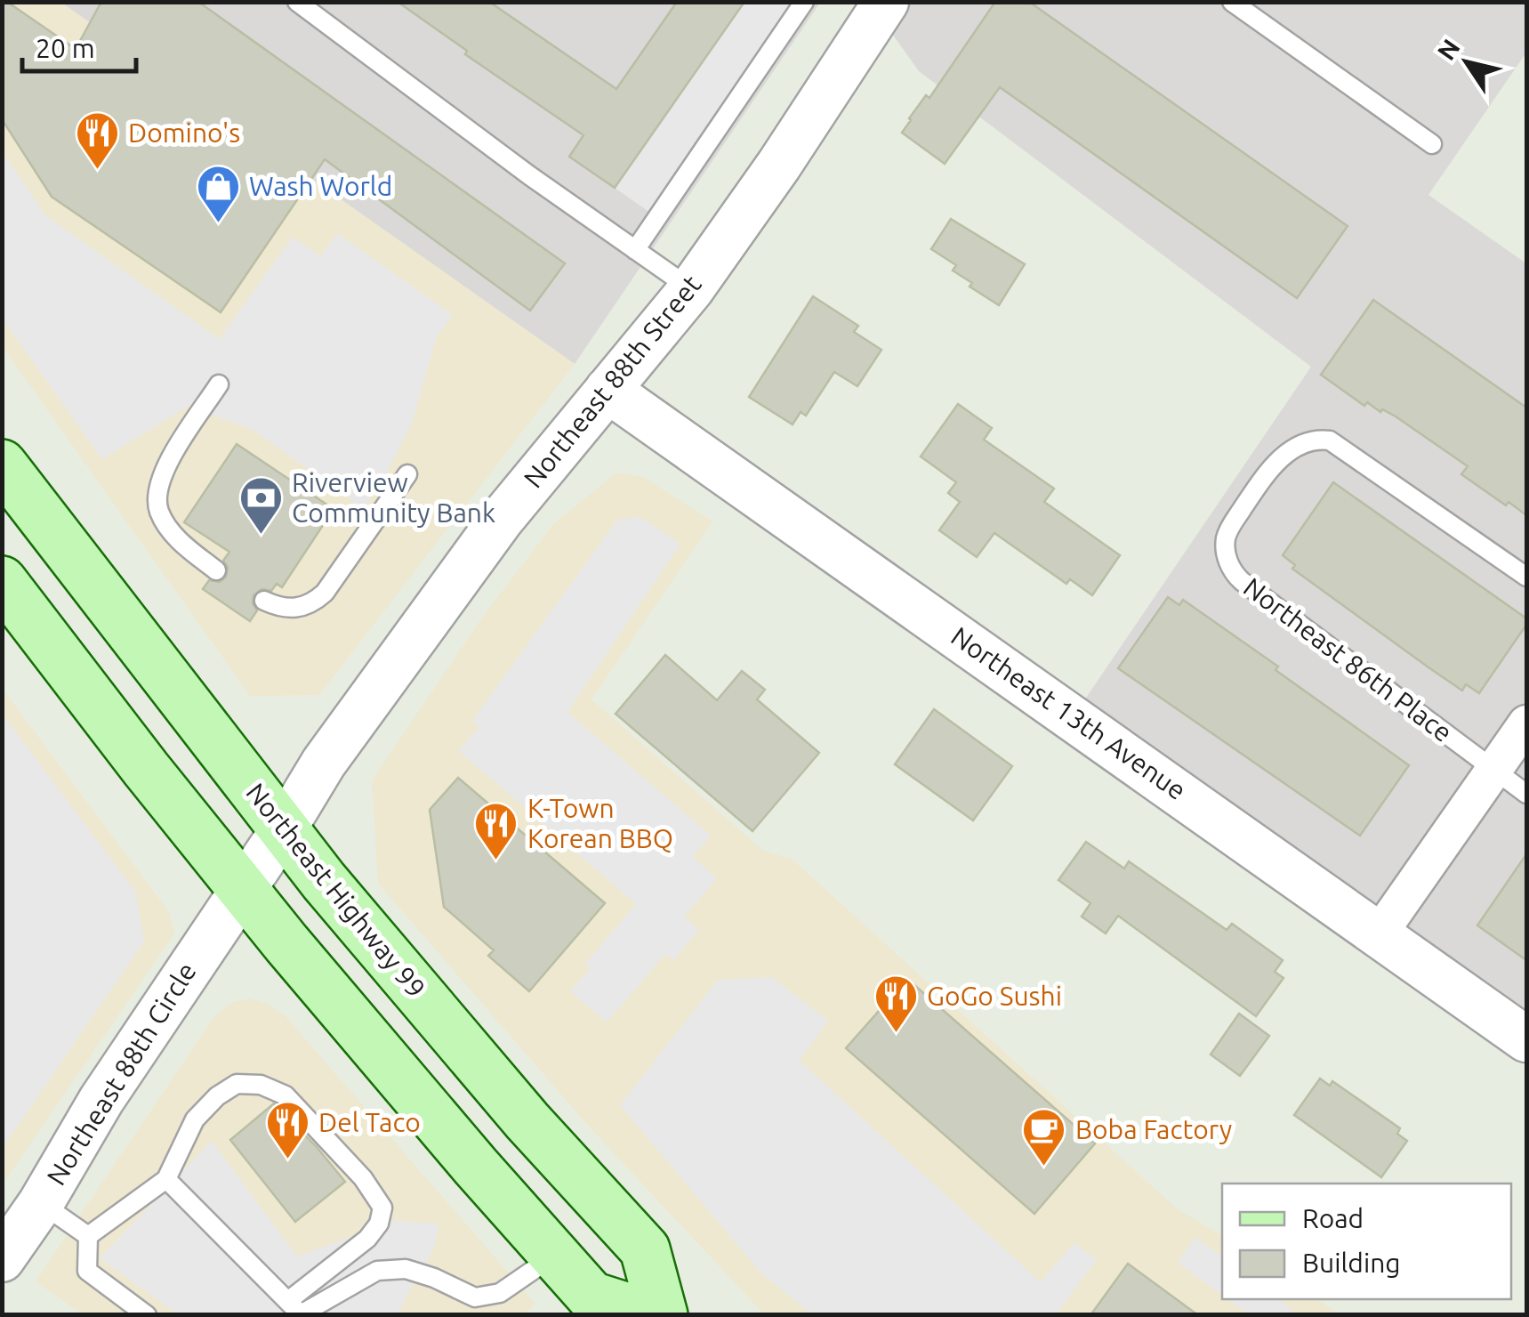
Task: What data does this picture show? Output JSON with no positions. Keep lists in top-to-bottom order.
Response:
{
  "streets": {
    "main road": ["Northeast Highway 99"],
    "street": ["Northeast 88th Street", "Northeast 13th Avenue", "Northeast 88th Circle"],
    "lane": ["Northeast 86th Place"]
  },
  "crossings": [
    ["Northeast 88th Street", "Northeast 13th Avenue"],
    ["Northeast 88th Street", "Northeast Highway 99"],
    ["Northeast 88th Street", "Northeast 88th Circle"]
  ],
  "places": {
    "restaurant": [
      "Domino's",
      "K-Town Korean BBQ",
      "GoGo Sushi",
      "Del Taco"
    ],
    "shop": ["Wash World"],
    "bank": ["Riverview Community Bank"],
    "cafe": ["Boba Factory"]
  },
  "legend": ["Road", "Building"],
  "scale_bar": "20 m",
  "north": "top left"
}
